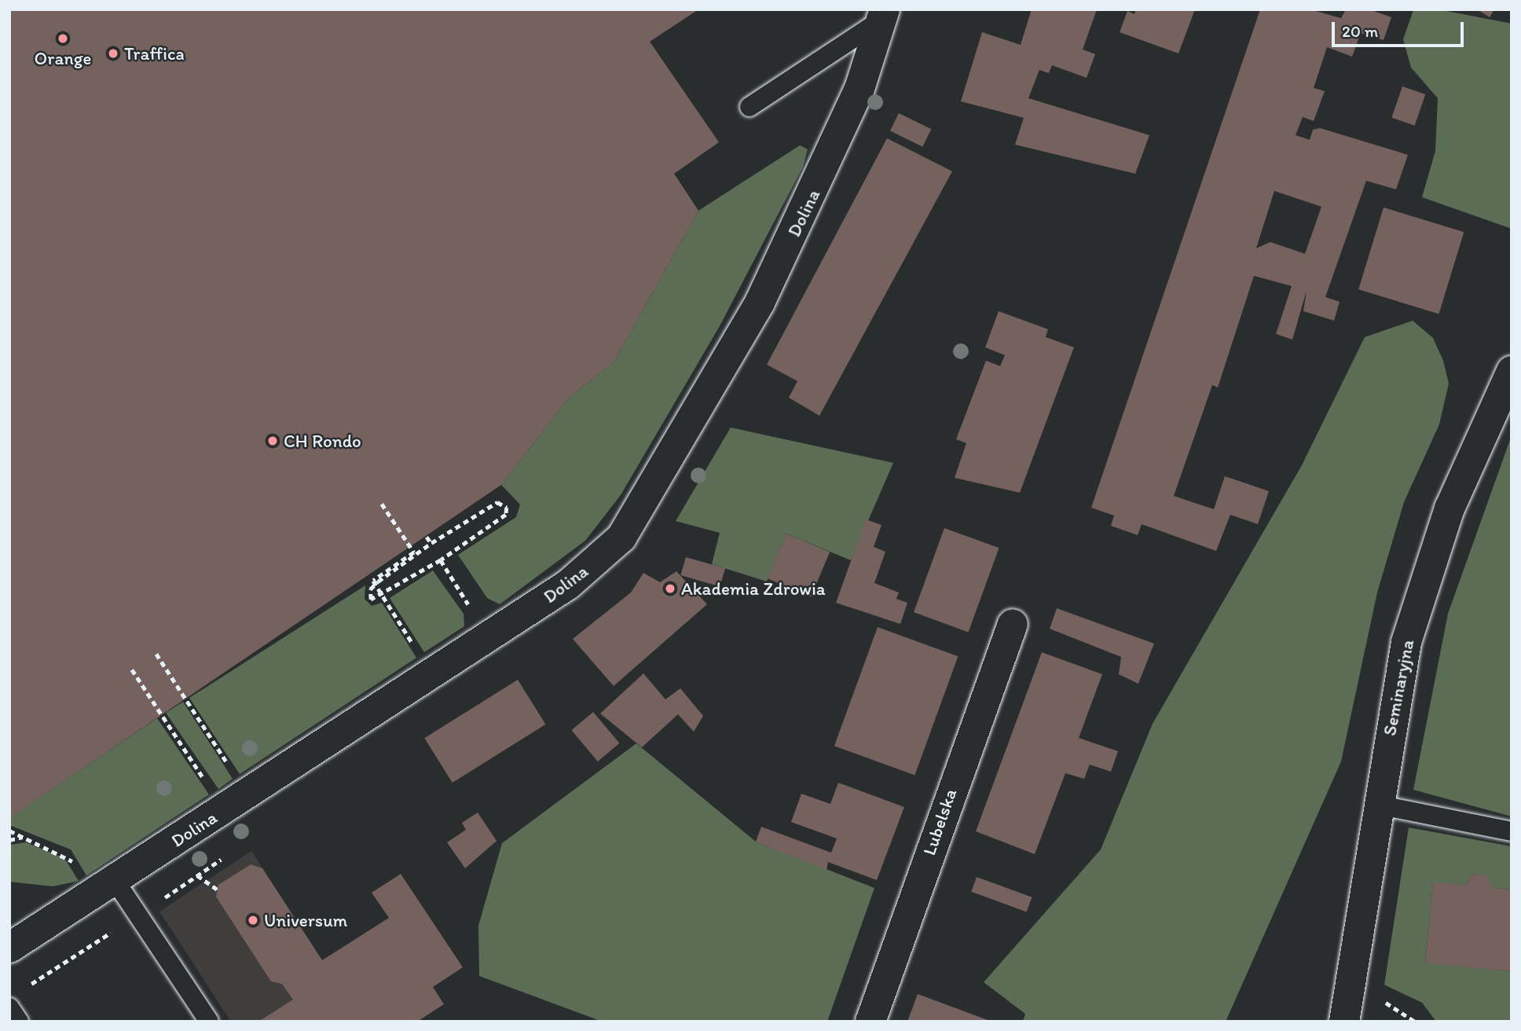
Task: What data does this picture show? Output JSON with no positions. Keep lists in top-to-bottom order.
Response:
{
  "streets": {
    "street": ["Dolina", "Seminaryjna", "Lubelska"]
  },
  "places": [
    "Orange",
    "Traffica",
    "CH Rondo",
    "Akademia Zdrowia",
    "Universum"
  ],
  "scale_bar": "20 m"
}
